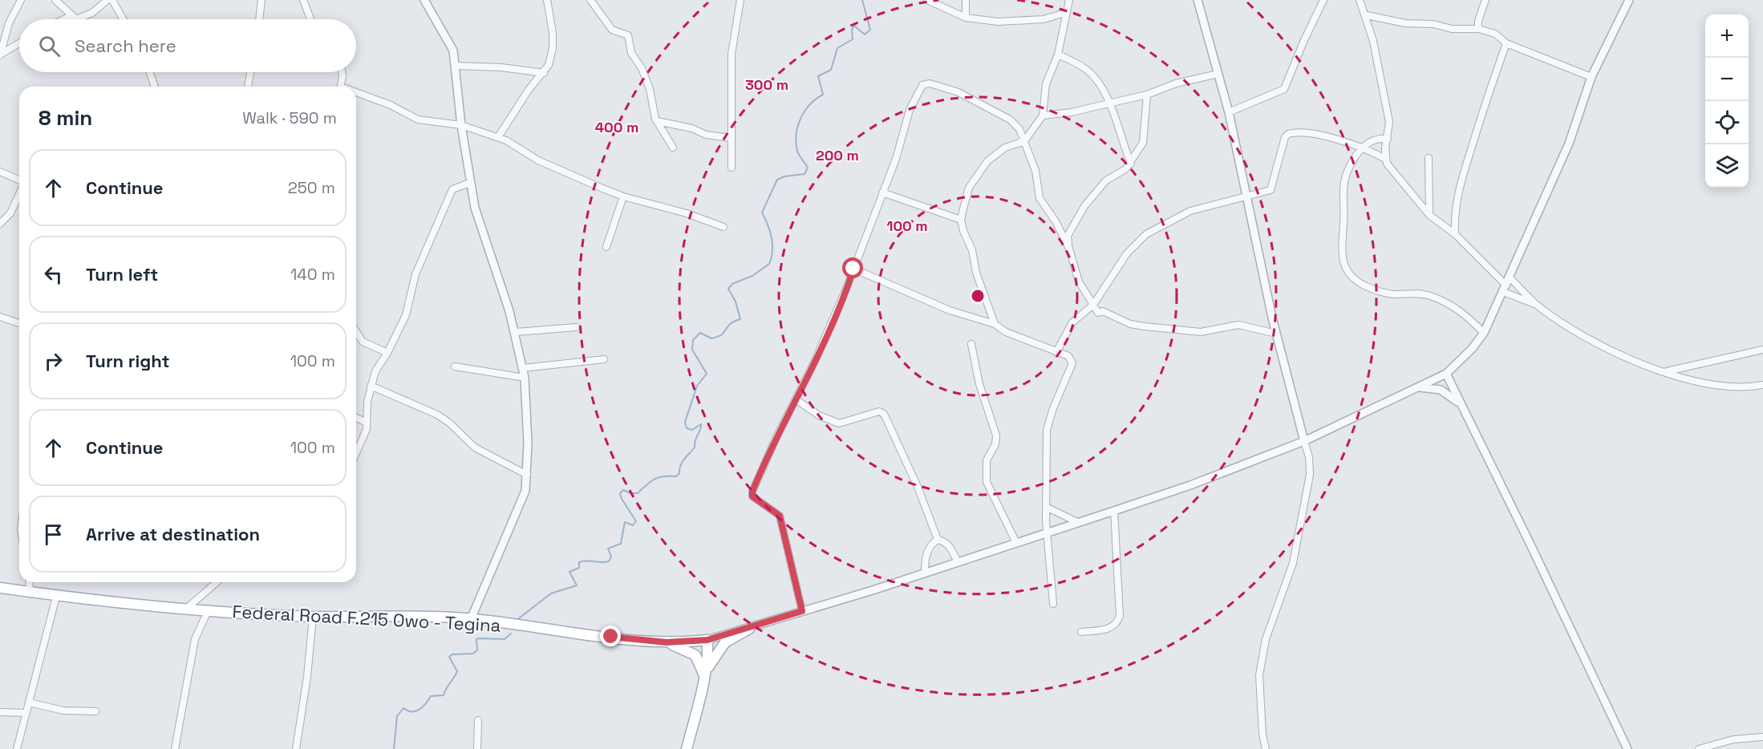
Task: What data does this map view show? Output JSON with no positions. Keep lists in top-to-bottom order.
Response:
{
  "streets": {
    "main road": ["Federal Road F.215 Owo - Tegina"]
  },
  "page": {
    "map_buttons": ["+", "−"],
    "search": "Search here",
    "heading": ["8 min", "Walk · 590 m"],
    "list": [
      ["Continue", "250 m"],
      ["Turn left", "140 m"],
      ["Turn right", "100 m"],
      ["Continue", "100 m"],
      "Arrive at destination"
    ]
  },
  "rings": [
    "300 m",
    "400 m",
    "200 m",
    "100 m"
  ]
}
